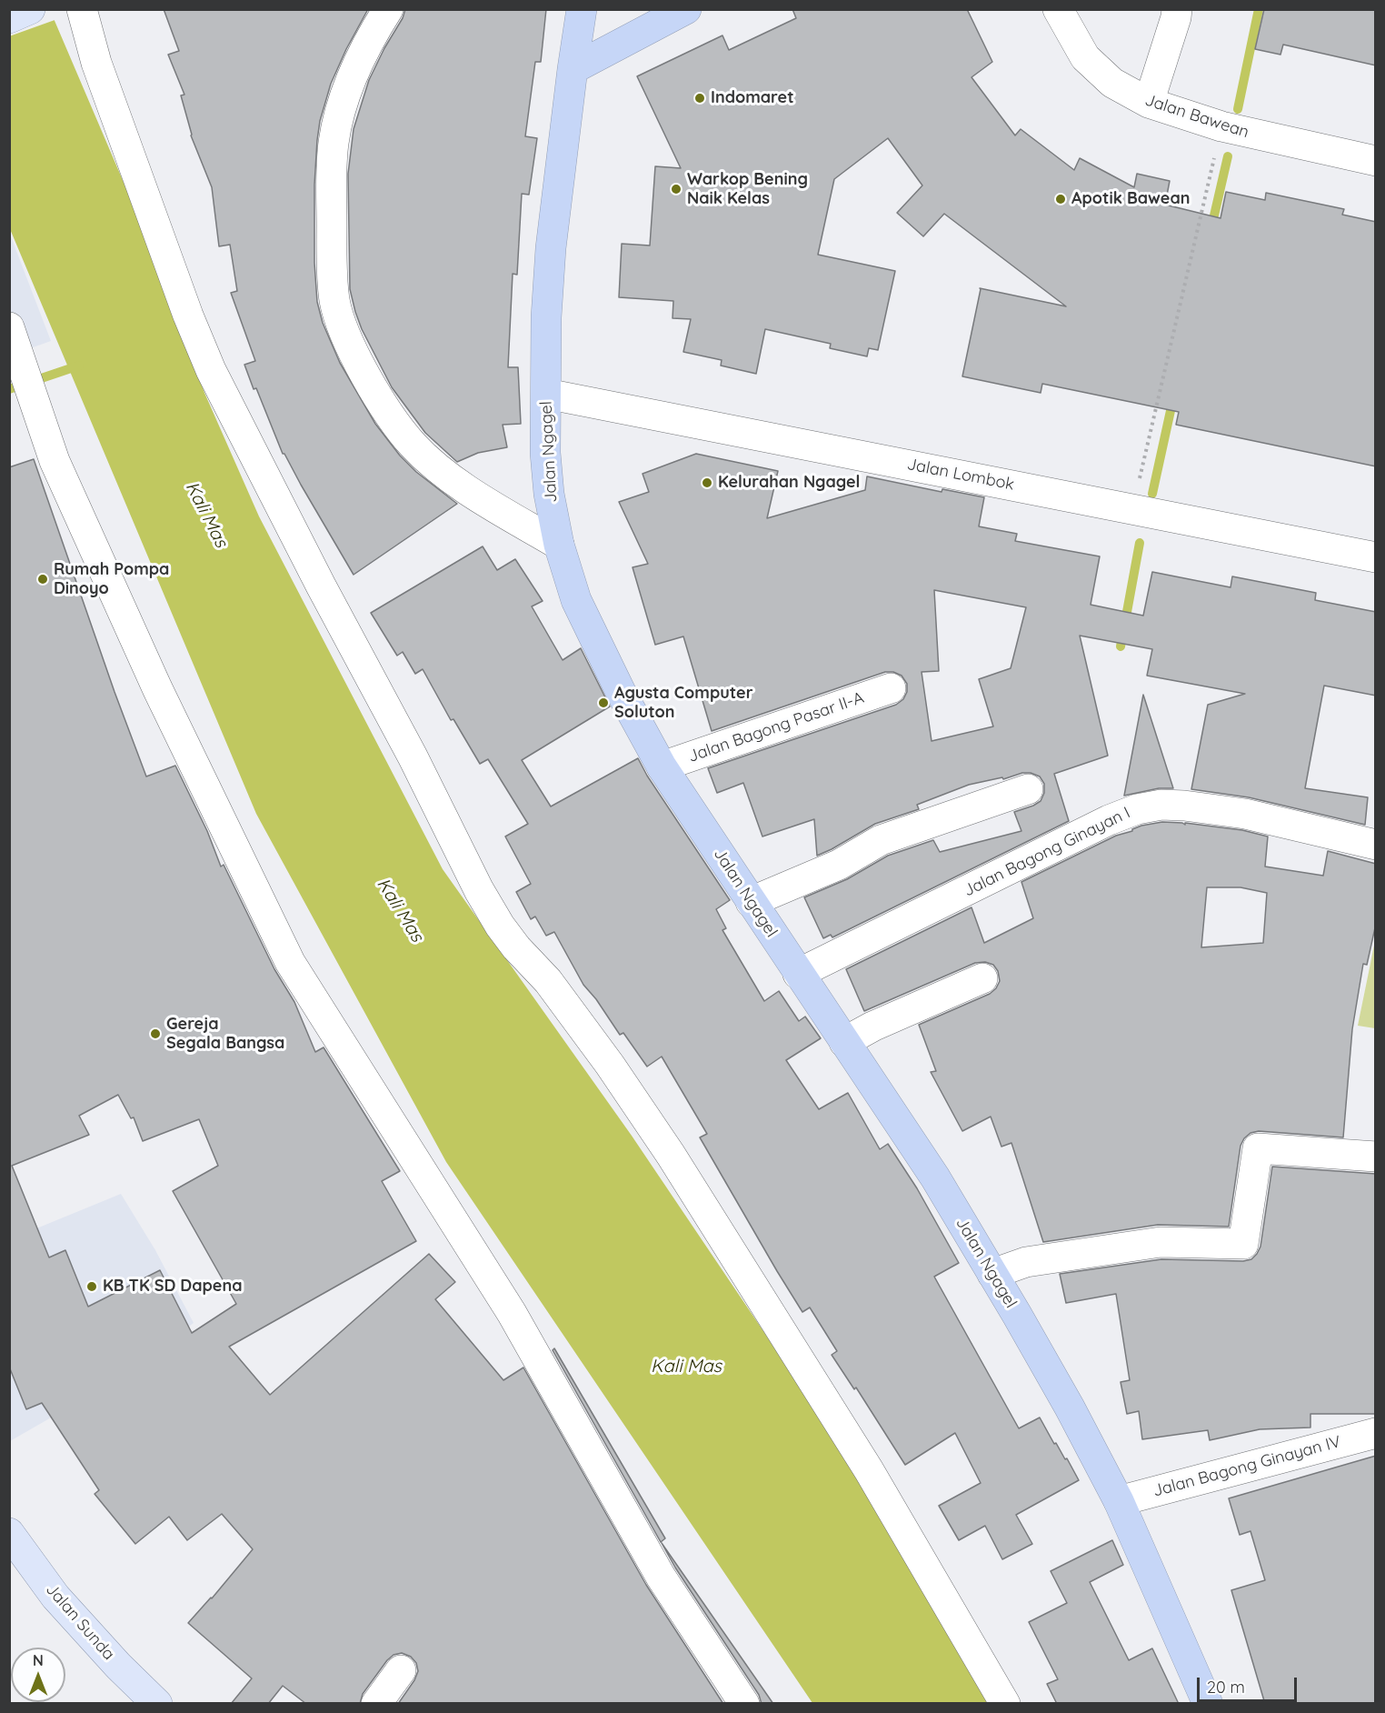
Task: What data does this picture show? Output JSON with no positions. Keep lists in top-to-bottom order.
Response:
{
  "streets": {
    "highway": ["Jalan Ngagel"],
    "main road": ["Jalan Sunda"],
    "street": [
      "Jalan Bawean",
      "Jalan Lombok",
      "Jalan Bagong Pasar II-A",
      "Jalan Bagong Ginayan I",
      "Jalan Bagong Ginayan IV"
    ]
  },
  "crossings": [
    ["Jalan Ngagel", "Jalan Lombok"],
    ["Jalan Ngagel", "Jalan Bagong Pasar II-A"],
    ["Jalan Ngagel", "Jalan Bagong Ginayan I"],
    ["Jalan Ngagel", "Jalan Bagong Ginayan IV"]
  ],
  "water": ["Kali Mas"],
  "places": [
    "Indomaret",
    "Warkop Bening Naik Kelas",
    "Apotik Bawean",
    "Kelurahan Ngagel",
    "Rumah Pompa Dinoyo",
    "Agusta Computer Soluton",
    "Gereja Segala Bangsa",
    "KB TK SD Dapena"
  ],
  "scale_bar": "20 m",
  "north": "top"
}
